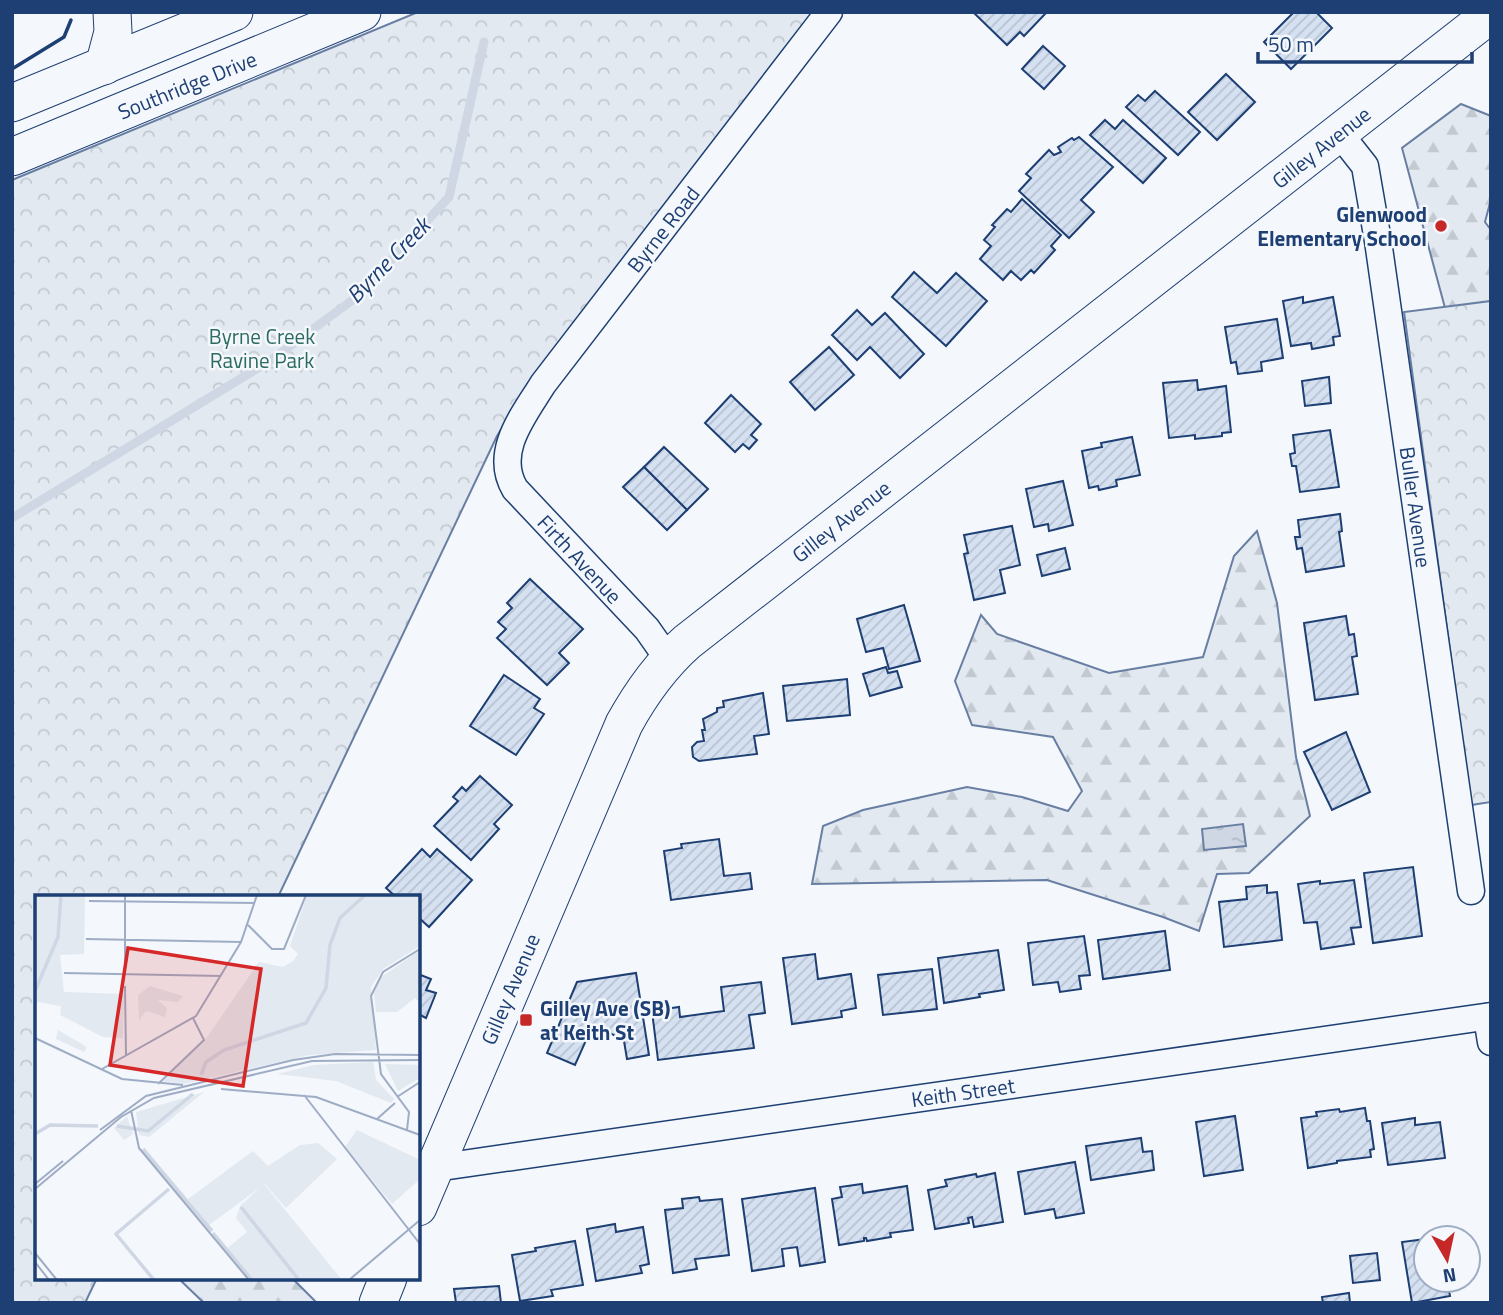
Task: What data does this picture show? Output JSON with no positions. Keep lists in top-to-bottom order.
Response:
{
  "streets": {
    "street": [
      "Southridge Drive",
      "Gilley Avenue",
      "Byrne Road",
      "Buller Avenue",
      "Firth Avenue",
      "Keith Street"
    ]
  },
  "crossings": [
    ["Gilley Avenue", "Buller Avenue"],
    ["Gilley Avenue", "Firth Avenue"],
    ["Gilley Avenue", "Keith Street"],
    ["Byrne Road", "Firth Avenue"]
  ],
  "water": ["Byrne Creek"],
  "parks": ["Byrne Creek Ravine Park"],
  "places": {
    "other": ["Glenwood Elementary School"],
    "transit": ["Gilley Ave (SB) at Keith St"]
  },
  "scale_bar": "50 m",
  "north": "bottom"
}
